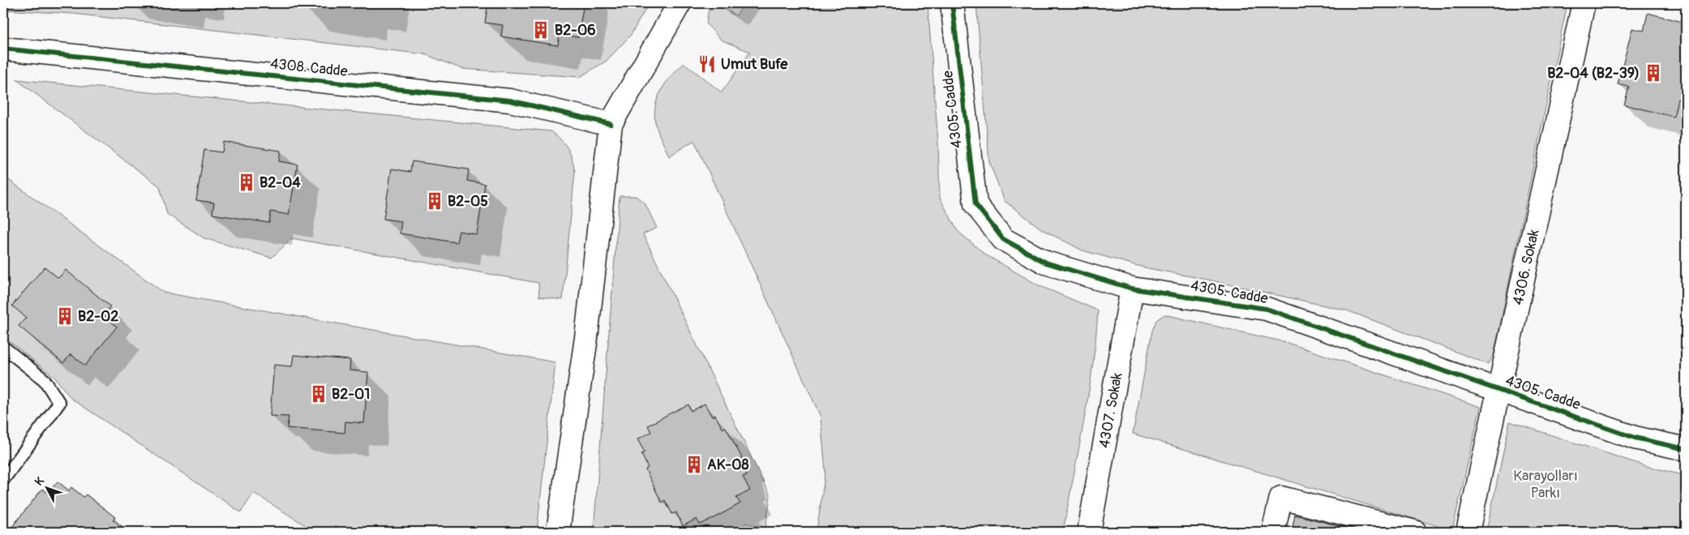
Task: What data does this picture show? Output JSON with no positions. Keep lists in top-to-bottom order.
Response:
{
  "streets": {
    "street": [
      "4308. Cadde",
      "4305. Cadde",
      "4306. Sokak",
      "4307. Sokak"
    ]
  },
  "crossings": [
    ["4305. Cadde", "4306. Sokak"],
    ["4305. Cadde", "4307. Sokak"]
  ],
  "parks": ["Karayolları Parkı"],
  "places": {
    "building": [
      "B2-06",
      "B2-04 (B2-39)",
      "B2-04",
      "B2-05",
      "B2-02",
      "B2-01",
      "AK-08"
    ],
    "restaurant": ["Umut Bufe"]
  },
  "north": "top left"
}
